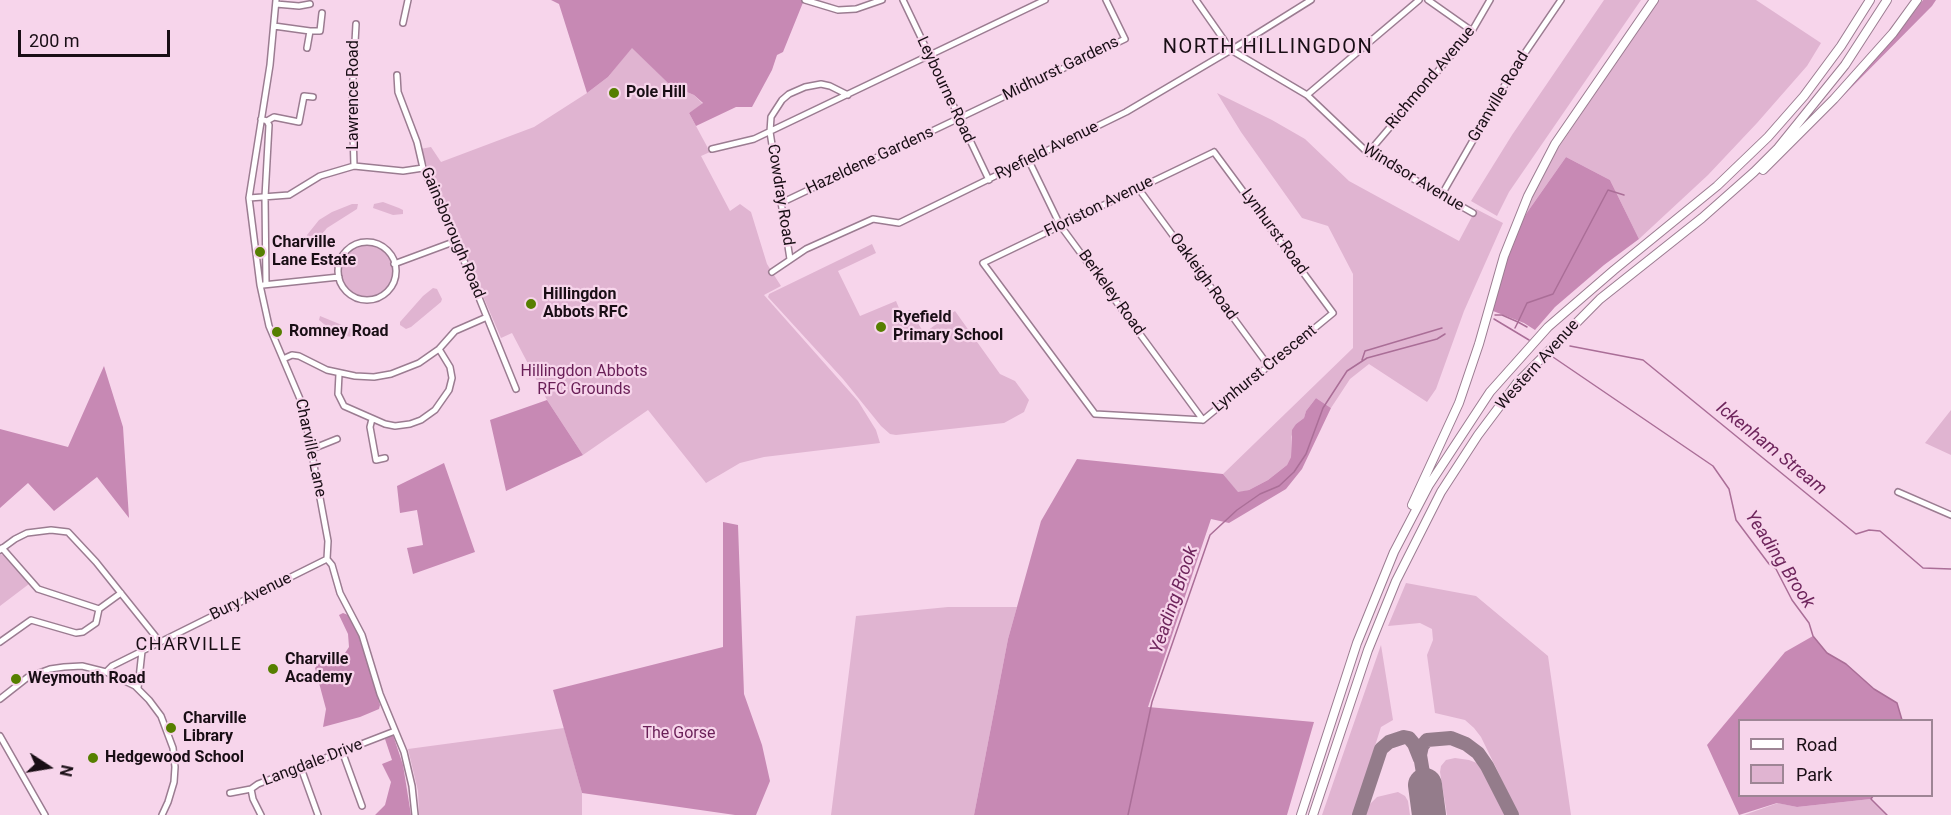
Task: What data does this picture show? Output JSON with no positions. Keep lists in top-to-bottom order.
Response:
{
  "streets": {
    "highway": ["Western Avenue"],
    "street": [
      "Midhurst Gardens",
      "Richmond Avenue",
      "Leybourne Road",
      "Lawrence Road",
      "Granville Road",
      "Ryefield Avenue",
      "Hazeldene Gardens",
      "Windsor Avenue",
      "Cowdray Road",
      "Floriston Avenue",
      "Lynhurst Road",
      "Gainsborough Road",
      "Oakleigh Road",
      "Berkeley Road",
      "Lynhurst Crescent",
      "Charville Lane",
      "Bury Avenue",
      "Langdale Drive"
    ]
  },
  "crossings": [
    ["Midhurst Gardens", "Leybourne Road"],
    ["Midhurst Gardens", "Hazeldene Gardens"],
    ["Richmond Avenue", "Windsor Avenue"],
    ["Leybourne Road", "Ryefield Avenue"],
    ["Leybourne Road", "Hazeldene Gardens"],
    ["Granville Road", "Windsor Avenue"],
    ["Ryefield Avenue", "Windsor Avenue"],
    ["Ryefield Avenue", "Cowdray Road"],
    ["Ryefield Avenue", "Berkeley Road"],
    ["Hazeldene Gardens", "Cowdray Road"],
    ["Floriston Avenue", "Lynhurst Road"],
    ["Floriston Avenue", "Oakleigh Road"],
    ["Floriston Avenue", "Berkeley Road"],
    ["Floriston Avenue", "Lynhurst Crescent"],
    ["Lynhurst Road", "Lynhurst Crescent"],
    ["Oakleigh Road", "Lynhurst Crescent"],
    ["Berkeley Road", "Lynhurst Crescent"],
    ["Charville Lane", "Bury Avenue"],
    ["Charville Lane", "Langdale Drive"]
  ],
  "districts": ["NORTH HILLINGDON", "CHARVILLE"],
  "water": ["Ickenham Stream", "Yeading Brook"],
  "parks": ["Hillingdon Abbots RFC Grounds", "The Gorse"],
  "places": [
    "Pole Hill",
    "Charville Lane Estate",
    "Hillingdon Abbots RFC",
    "Ryefield Primary School",
    "Romney Road",
    "Charville Academy",
    "Weymouth Road",
    "Charville Library",
    "Hedgewood School"
  ],
  "legend": ["Road", "Park"],
  "scale_bar": "200 m",
  "north": "right"
}
